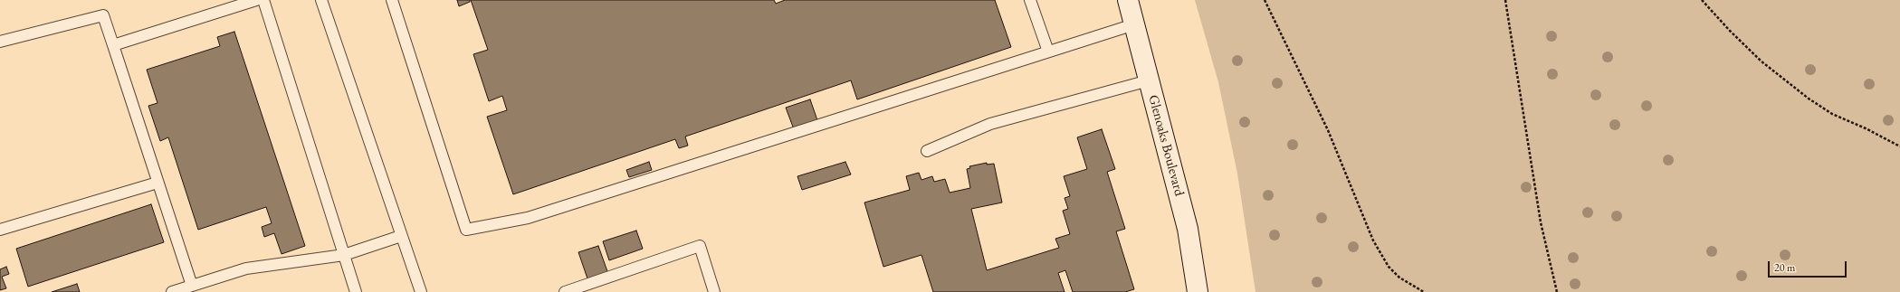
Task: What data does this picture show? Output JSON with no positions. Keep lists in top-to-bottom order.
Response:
{
  "streets": {
    "main road": ["Glenoaks Boulevard"]
  },
  "scale_bar": "20 m"
}
